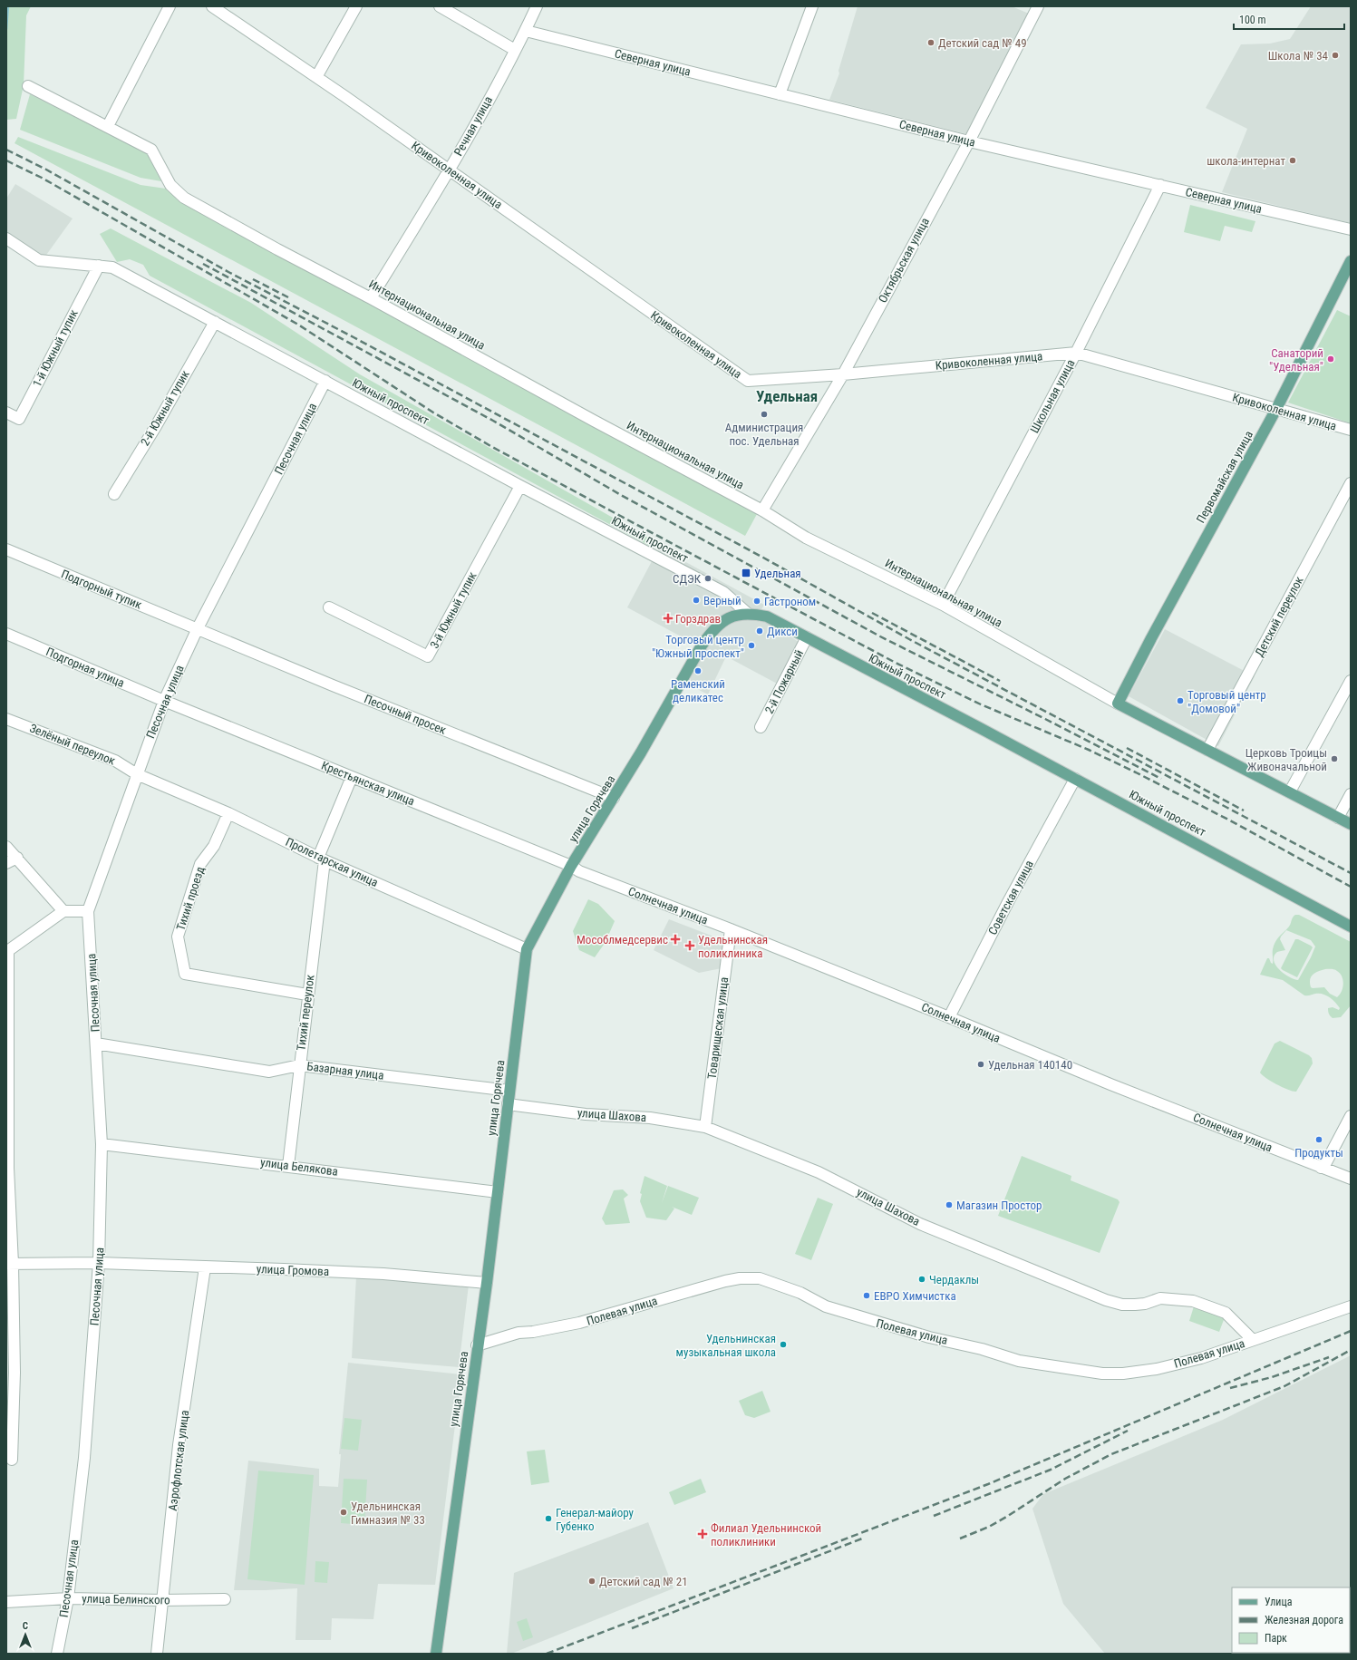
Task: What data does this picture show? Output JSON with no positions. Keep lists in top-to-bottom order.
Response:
{
  "streets": {
    "main road": [
      "Интернациональная улица",
      "Южный проспект",
      "Первомайская улица",
      "улица Горячева"
    ],
    "street": [
      "Северная улица",
      "Речная улица",
      "Кривоколенная улица",
      "Октябрьская улица",
      "1-й Южный тупик",
      "Школьная улица",
      "2-й Южный тупик",
      "Песочная улица",
      "Подгорный тупик",
      "3-й Южный тупик",
      "Детский переулок",
      "Подгорная улица",
      "2-й Пожарный",
      "Песочный просек",
      "Зелёный переулок",
      "Крестьянская улица",
      "Пролетарская улица",
      "Советская улица",
      "Тихий проезд",
      "Солнечная улица",
      "Тихий переулок",
      "Товарищеская улица",
      "Базарная улица",
      "улица Шахова",
      "улица Белякова",
      "улица Громова",
      "Полевая улица",
      "Аэрофлотская улица",
      "улица Белинского"
    ]
  },
  "crossings": [
    ["Северная улица", "Речная улица"],
    ["Северная улица", "Октябрьская улица"],
    ["Северная улица", "Школьная улица"],
    ["Речная улица", "Кривоколенная улица"],
    ["Речная улица", "Интернациональная улица"],
    ["Кривоколенная улица", "Октябрьская улица"],
    ["Кривоколенная улица", "Школьная улица"],
    ["Кривоколенная улица", "Первомайская улица"],
    ["Октябрьская улица", "Интернациональная улица"],
    ["Интернациональная улица", "Школьная улица"],
    ["Интернациональная улица", "Первомайская улица"],
    ["Интернациональная улица", "Детский переулок"],
    ["1-й Южный тупик", "Южный проспект"],
    ["Южный проспект", "2-й Южный тупик"],
    ["Южный проспект", "Песочная улица"],
    ["Южный проспект", "3-й Южный тупик"],
    ["Южный проспект", "2-й Пожарный"],
    ["Южный проспект", "улица Горячева"],
    ["Южный проспект", "Советская улица"],
    ["Песочная улица", "Подгорный тупик"],
    ["Песочная улица", "Подгорная улица"],
    ["Песочная улица", "Песочный просек"],
    ["Песочная улица", "Зелёный переулок"],
    ["Песочная улица", "Крестьянская улица"],
    ["Песочная улица", "Пролетарская улица"],
    ["Песочная улица", "Базарная улица"],
    ["Песочная улица", "улица Белякова"],
    ["Песочная улица", "улица Громова"],
    ["Песочная улица", "улица Белинского"],
    ["Подгорный тупик", "Песочный просек"],
    ["Подгорная улица", "Крестьянская улица"],
    ["Песочный просек", "улица Горячева"],
    ["Зелёный переулок", "Пролетарская улица"],
    ["Крестьянская улица", "улица Горячева"],
    ["Крестьянская улица", "Солнечная улица"],
    ["Крестьянская улица", "Тихий переулок"],
    ["улица Горячева", "Пролетарская улица"],
    ["улица Горячева", "Солнечная улица"],
    ["улица Горячева", "Базарная улица"],
    ["улица Горячева", "улица Шахова"],
    ["улица Горячева", "улица Белякова"],
    ["улица Горячева", "улица Громова"],
    ["улица Горячева", "Полевая улица"],
    ["Пролетарская улица", "Тихий проезд"],
    ["Пролетарская улица", "Тихий переулок"],
    ["Советская улица", "Солнечная улица"],
    ["Тихий проезд", "Тихий переулок"],
    ["Солнечная улица", "Товарищеская улица"],
    ["Тихий переулок", "Базарная улица"],
    ["Тихий переулок", "улица Белякова"],
    ["Товарищеская улица", "улица Шахова"],
    ["улица Шахова", "Полевая улица"],
    ["улица Громова", "Аэрофлотская улица"],
    ["Аэрофлотская улица", "улица Белинского"]
  ],
  "districts": ["Удельная"],
  "places": {
    "other": [
      "Детский сад № 49",
      "Школа № 34",
      "школа-интернат",
      "Санаторий \"Удельная\"",
      "Администрация пос. Удельная",
      "СДЭК",
      "Верный",
      "Гастроном",
      "Дикси",
      "Торговый центр \"Южный проспект\"",
      "Раменский деликатес",
      "Торговый центр \"Домовой\"",
      "Церковь Троицы Живоначальной",
      "Удельная 140140",
      "Продукты",
      "Магазин Простор",
      "Чердаклы",
      "ЕВРО Химчистка",
      "Удельнинская музыкальная школа",
      "Удельнинская Гимназия № 33",
      "Генерал-майору Губенко",
      "Детский сад № 21"
    ],
    "transit": ["Удельная"],
    "health": [
      "Горздрав",
      "Мособлмедсервис",
      "Удельнинская поликлиника",
      "Филиал Удельнинской поликлиники"
    ]
  },
  "legend": ["Улица", "Железная дорога", "Парк"],
  "scale_bar": "100 m",
  "north": "top"
}
